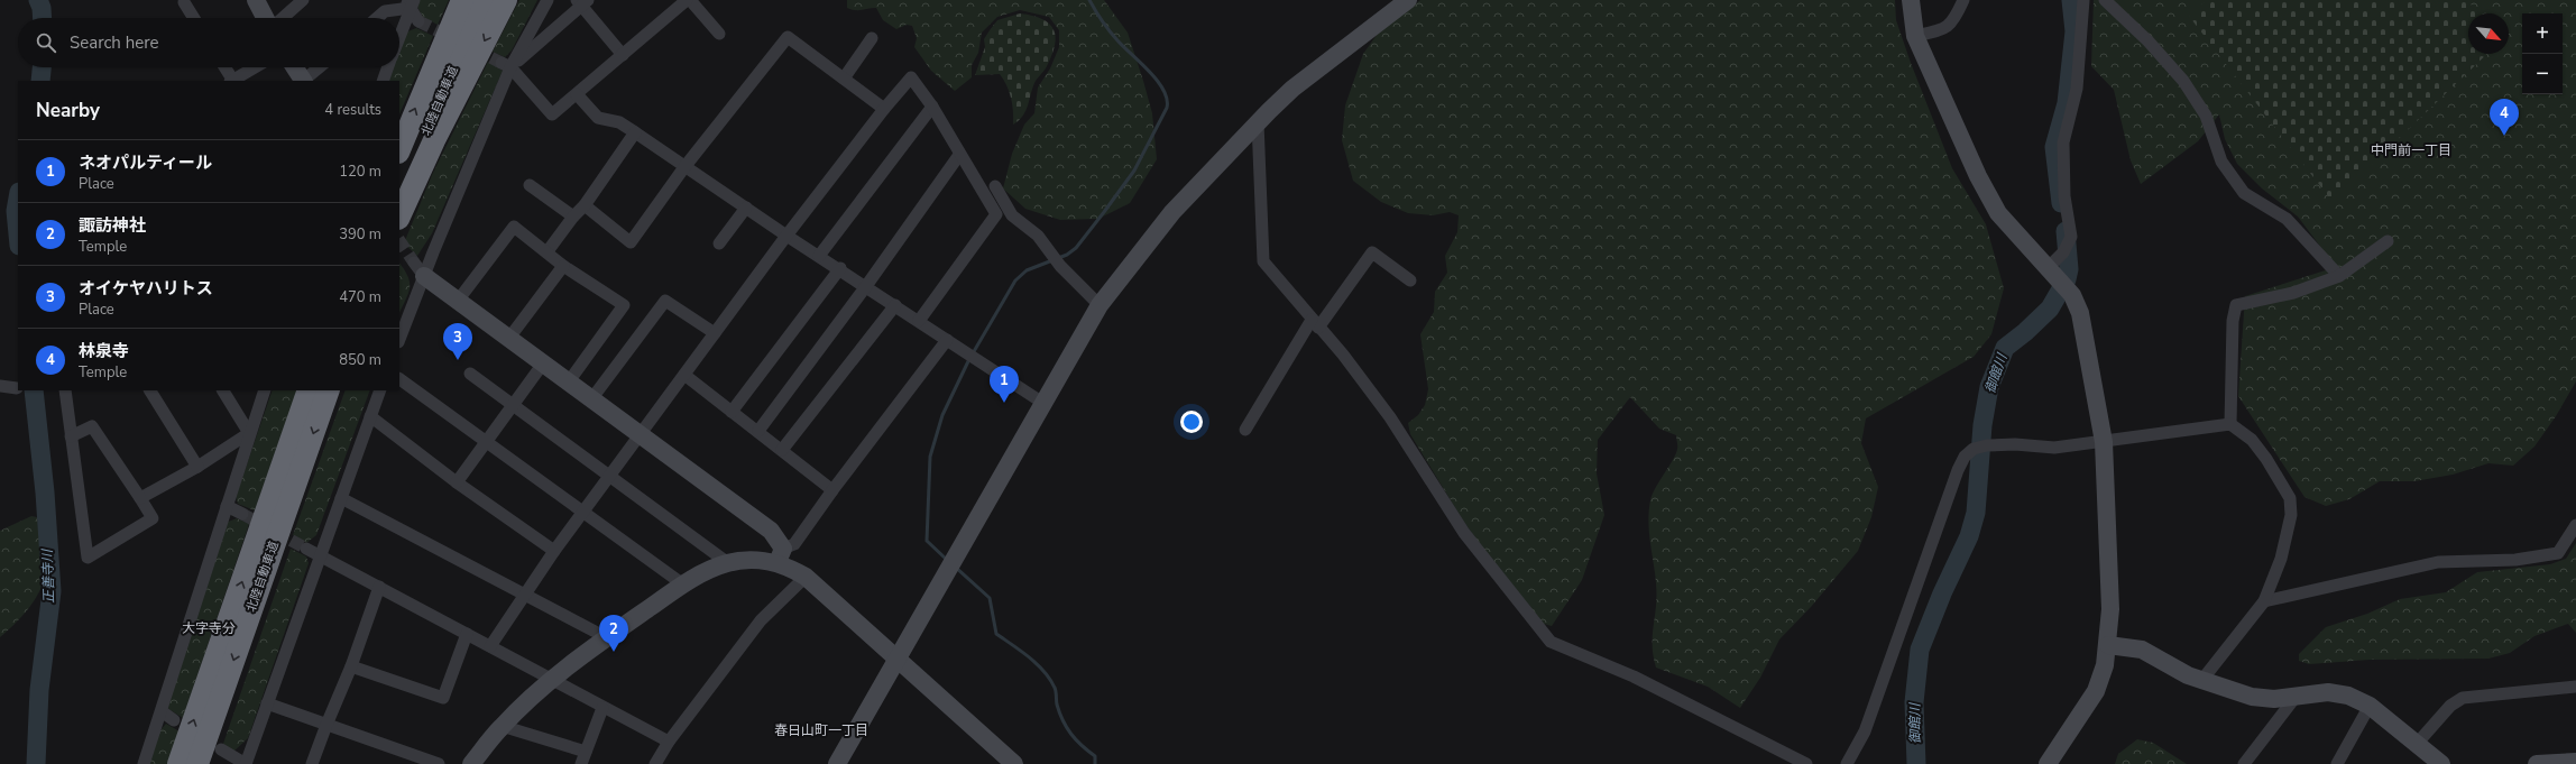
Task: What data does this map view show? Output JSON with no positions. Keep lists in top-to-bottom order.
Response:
{
  "streets": {
    "highway": ["北陸自動車道"]
  },
  "districts": ["中門前一丁目", "大字寺分", "春日山町一丁目"],
  "water": ["御館川", "正善寺川"],
  "north": "bottom right",
  "page": {
    "map_buttons": ["+", "−"],
    "search": "Search here",
    "heading": ["Nearby", "4 results"],
    "pins": [
      "4",
      "3",
      "1",
      "2"
    ],
    "list": [
      {
        "mark": "1",
        "name": "ネオパルティール",
        "note": "Place",
        "value": "120 m"
      },
      {
        "mark": "2",
        "name": "諏訪神社",
        "note": "Temple",
        "value": "390 m"
      },
      {
        "mark": "3",
        "name": "オイケヤハリトス",
        "note": "Place",
        "value": "470 m"
      },
      {
        "mark": "4",
        "name": "林泉寺",
        "note": "Temple",
        "value": "850 m"
      }
    ]
  }
}
